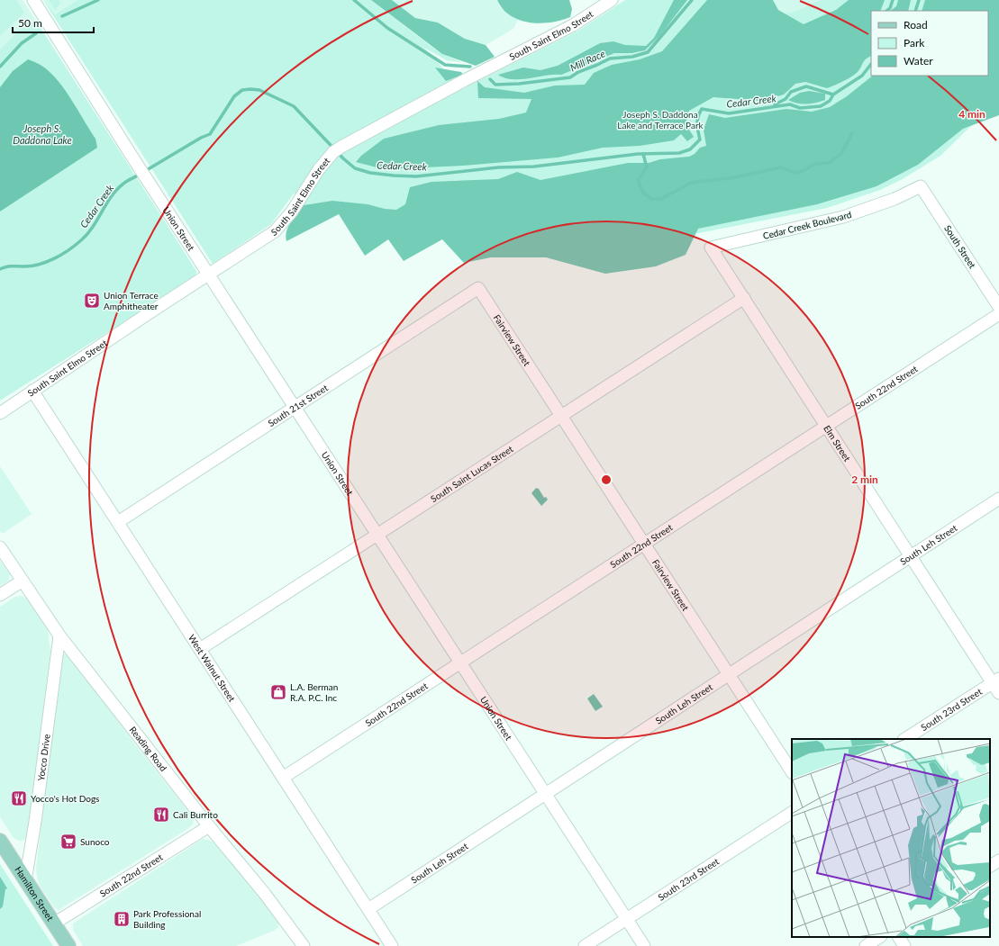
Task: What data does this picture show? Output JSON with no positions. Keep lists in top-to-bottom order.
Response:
{
  "streets": {
    "main road": ["Hamilton Street"],
    "street": [
      "South Saint Elmo Street",
      "Cedar Creek Boulevard",
      "Union Street",
      "South Street",
      "Fairview Street",
      "South 22nd Street",
      "South 21st Street",
      "Elm Street",
      "South Saint Lucas Street",
      "South Leh Street",
      "West Walnut Street",
      "South 23rd Street",
      "Reading Road",
      "Yocco Drive"
    ]
  },
  "crossings": [
    ["South Saint Elmo Street", "Union Street"],
    ["South Saint Elmo Street", "West Walnut Street"],
    ["Cedar Creek Boulevard", "South Street"],
    ["Cedar Creek Boulevard", "Elm Street"],
    ["Union Street", "South 22nd Street"],
    ["Union Street", "South 21st Street"],
    ["Union Street", "South Saint Lucas Street"],
    ["Union Street", "South Leh Street"],
    ["Union Street", "South 23rd Street"],
    ["Fairview Street", "South 22nd Street"],
    ["Fairview Street", "South 21st Street"],
    ["Fairview Street", "South Saint Lucas Street"],
    ["Fairview Street", "South Leh Street"],
    ["South 22nd Street", "Elm Street"],
    ["South 22nd Street", "West Walnut Street"],
    ["South 22nd Street", "Reading Road"],
    ["South 22nd Street", "Hamilton Street"],
    ["South 21st Street", "West Walnut Street"],
    ["Elm Street", "South Saint Lucas Street"],
    ["Elm Street", "South Leh Street"],
    ["Elm Street", "South 23rd Street"],
    ["South Saint Lucas Street", "West Walnut Street"],
    ["South Leh Street", "West Walnut Street"],
    ["Reading Road", "Yocco Drive"],
    ["Yocco Drive", "Hamilton Street"]
  ],
  "water": ["Mill Race", "Cedar Creek", "Joseph S. Daddona Lake"],
  "parks": ["Joseph S. Daddona Lake and Terrace Park"],
  "places": {
    "theatre": ["Union Terrace Amphitheater"],
    "shop": ["L.A. Berman R.A. P.C. Inc"],
    "restaurant": ["Yocco's Hot Dogs", "Cali Burrito"],
    "supermarket": ["Sunoco"],
    "building": ["Park Professional Building"]
  },
  "legend": ["Road", "Park", "Water"],
  "scale_bar": "50 m",
  "rings": ["4 min", "2 min"]
}
